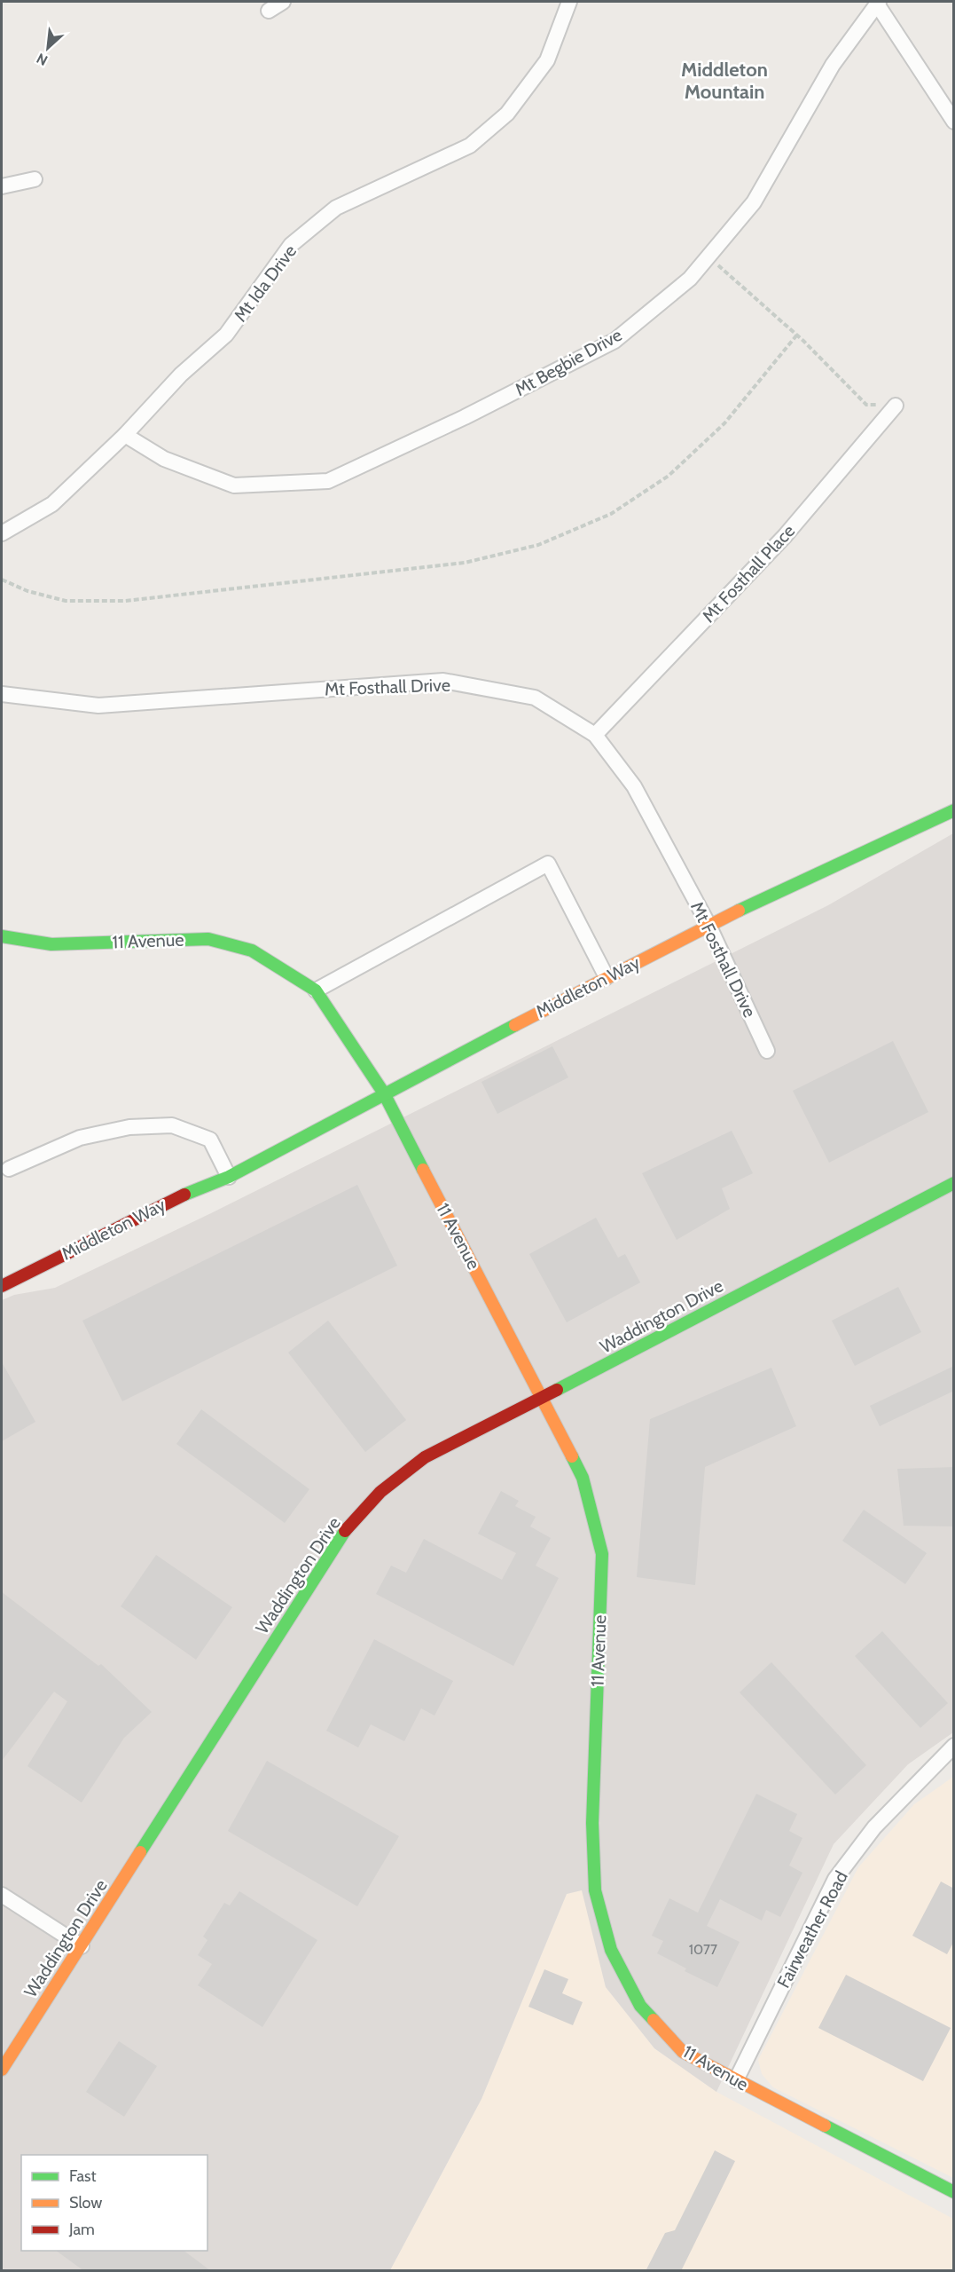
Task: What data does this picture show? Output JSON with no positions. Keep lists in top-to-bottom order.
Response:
{
  "streets": {
    "street": [
      "Mt Ida Drive",
      "Mt Begbie Drive",
      "Mt Fosthall Place",
      "Mt Fosthall Drive",
      "11 Avenue",
      "Middleton Way",
      "Waddington Drive",
      "Fairweather Road"
    ]
  },
  "crossings": [
    ["Mt Ida Drive", "Mt Begbie Drive"],
    ["Mt Fosthall Place", "Mt Fosthall Drive"],
    ["Mt Fosthall Drive", "Middleton Way"],
    ["11 Avenue", "Middleton Way"],
    ["11 Avenue", "Waddington Drive"],
    ["11 Avenue", "Fairweather Road"]
  ],
  "districts": ["Middleton Mountain"],
  "house_numbers": ["1077"],
  "legend": ["Fast", "Slow", "Jam"],
  "north": "bottom left"
}
